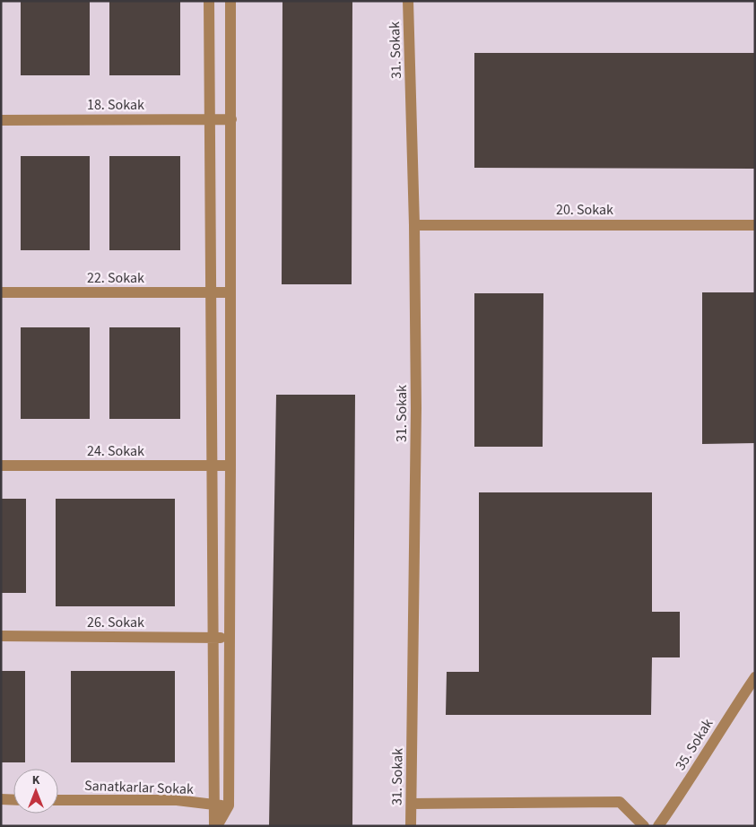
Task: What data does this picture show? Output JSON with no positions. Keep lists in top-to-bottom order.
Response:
{
  "streets": {
    "street": [
      "31. Sokak",
      "18. Sokak",
      "20. Sokak",
      "22. Sokak",
      "24. Sokak",
      "26. Sokak",
      "35. Sokak",
      "Sanatkarlar Sokak"
    ]
  },
  "crossings": [
    ["31. Sokak", "20. Sokak"]
  ],
  "north": "top"
}
